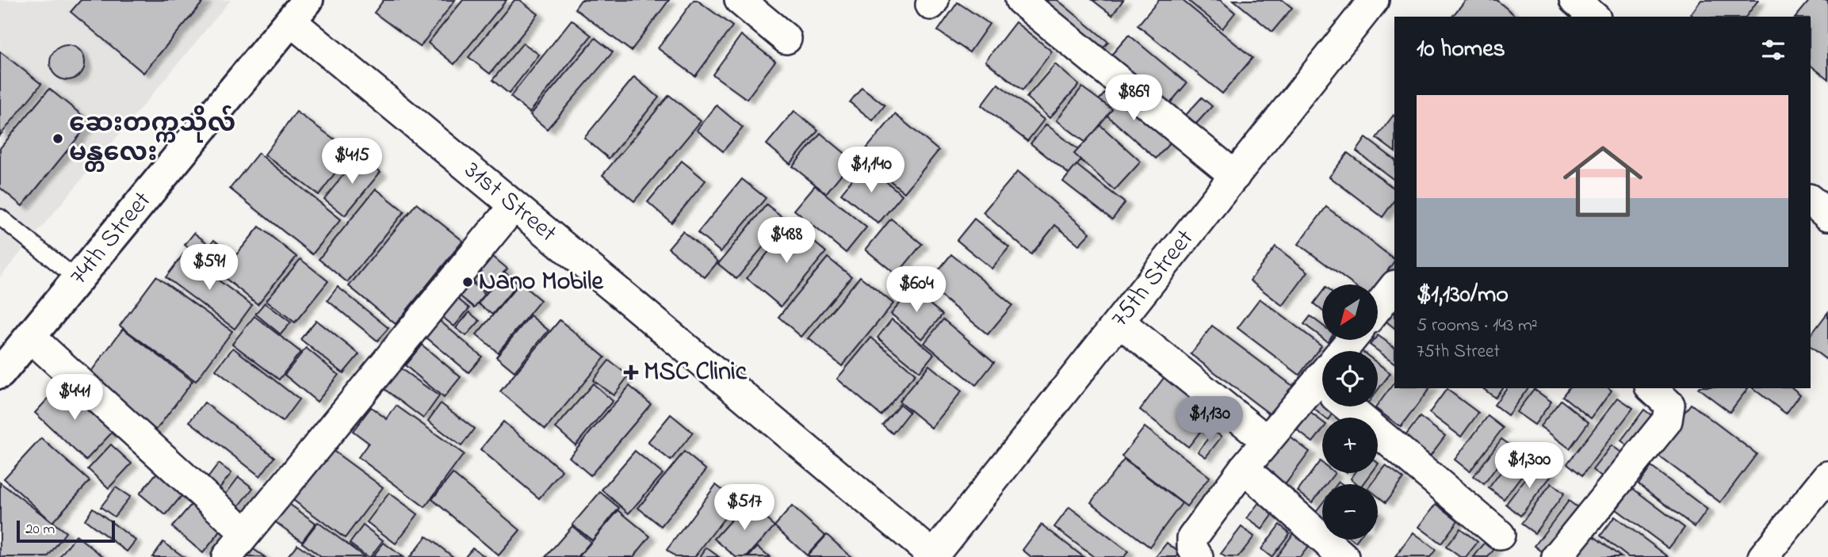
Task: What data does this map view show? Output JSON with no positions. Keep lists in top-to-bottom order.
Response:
{
  "streets": {
    "street": ["31st Street", "74th Street", "75th Street"]
  },
  "crossings": [
    ["31st Street", "74th Street"],
    ["31st Street", "75th Street"]
  ],
  "places": {
    "other": ["ဆေးတက္ကသိုလ် မန္တလေး", "Nano Mobile"],
    "health": ["MSC Clinic"]
  },
  "scale_bar": "20 m",
  "north": "bottom left",
  "page": {
    "heading": "10 homes",
    "price": [
      "$869",
      "$415",
      "$1,140",
      "$488",
      "$591",
      "$604",
      "$441",
      "$1,130",
      "$1,300",
      "$517"
    ],
    "list": [
      {
        "name": "$1,130/mo",
        "note": "5 rooms · 143 m² · 75th Street"
      }
    ],
    "map_buttons": ["+", "−"],
    "scale": "20 m"
  }
}
